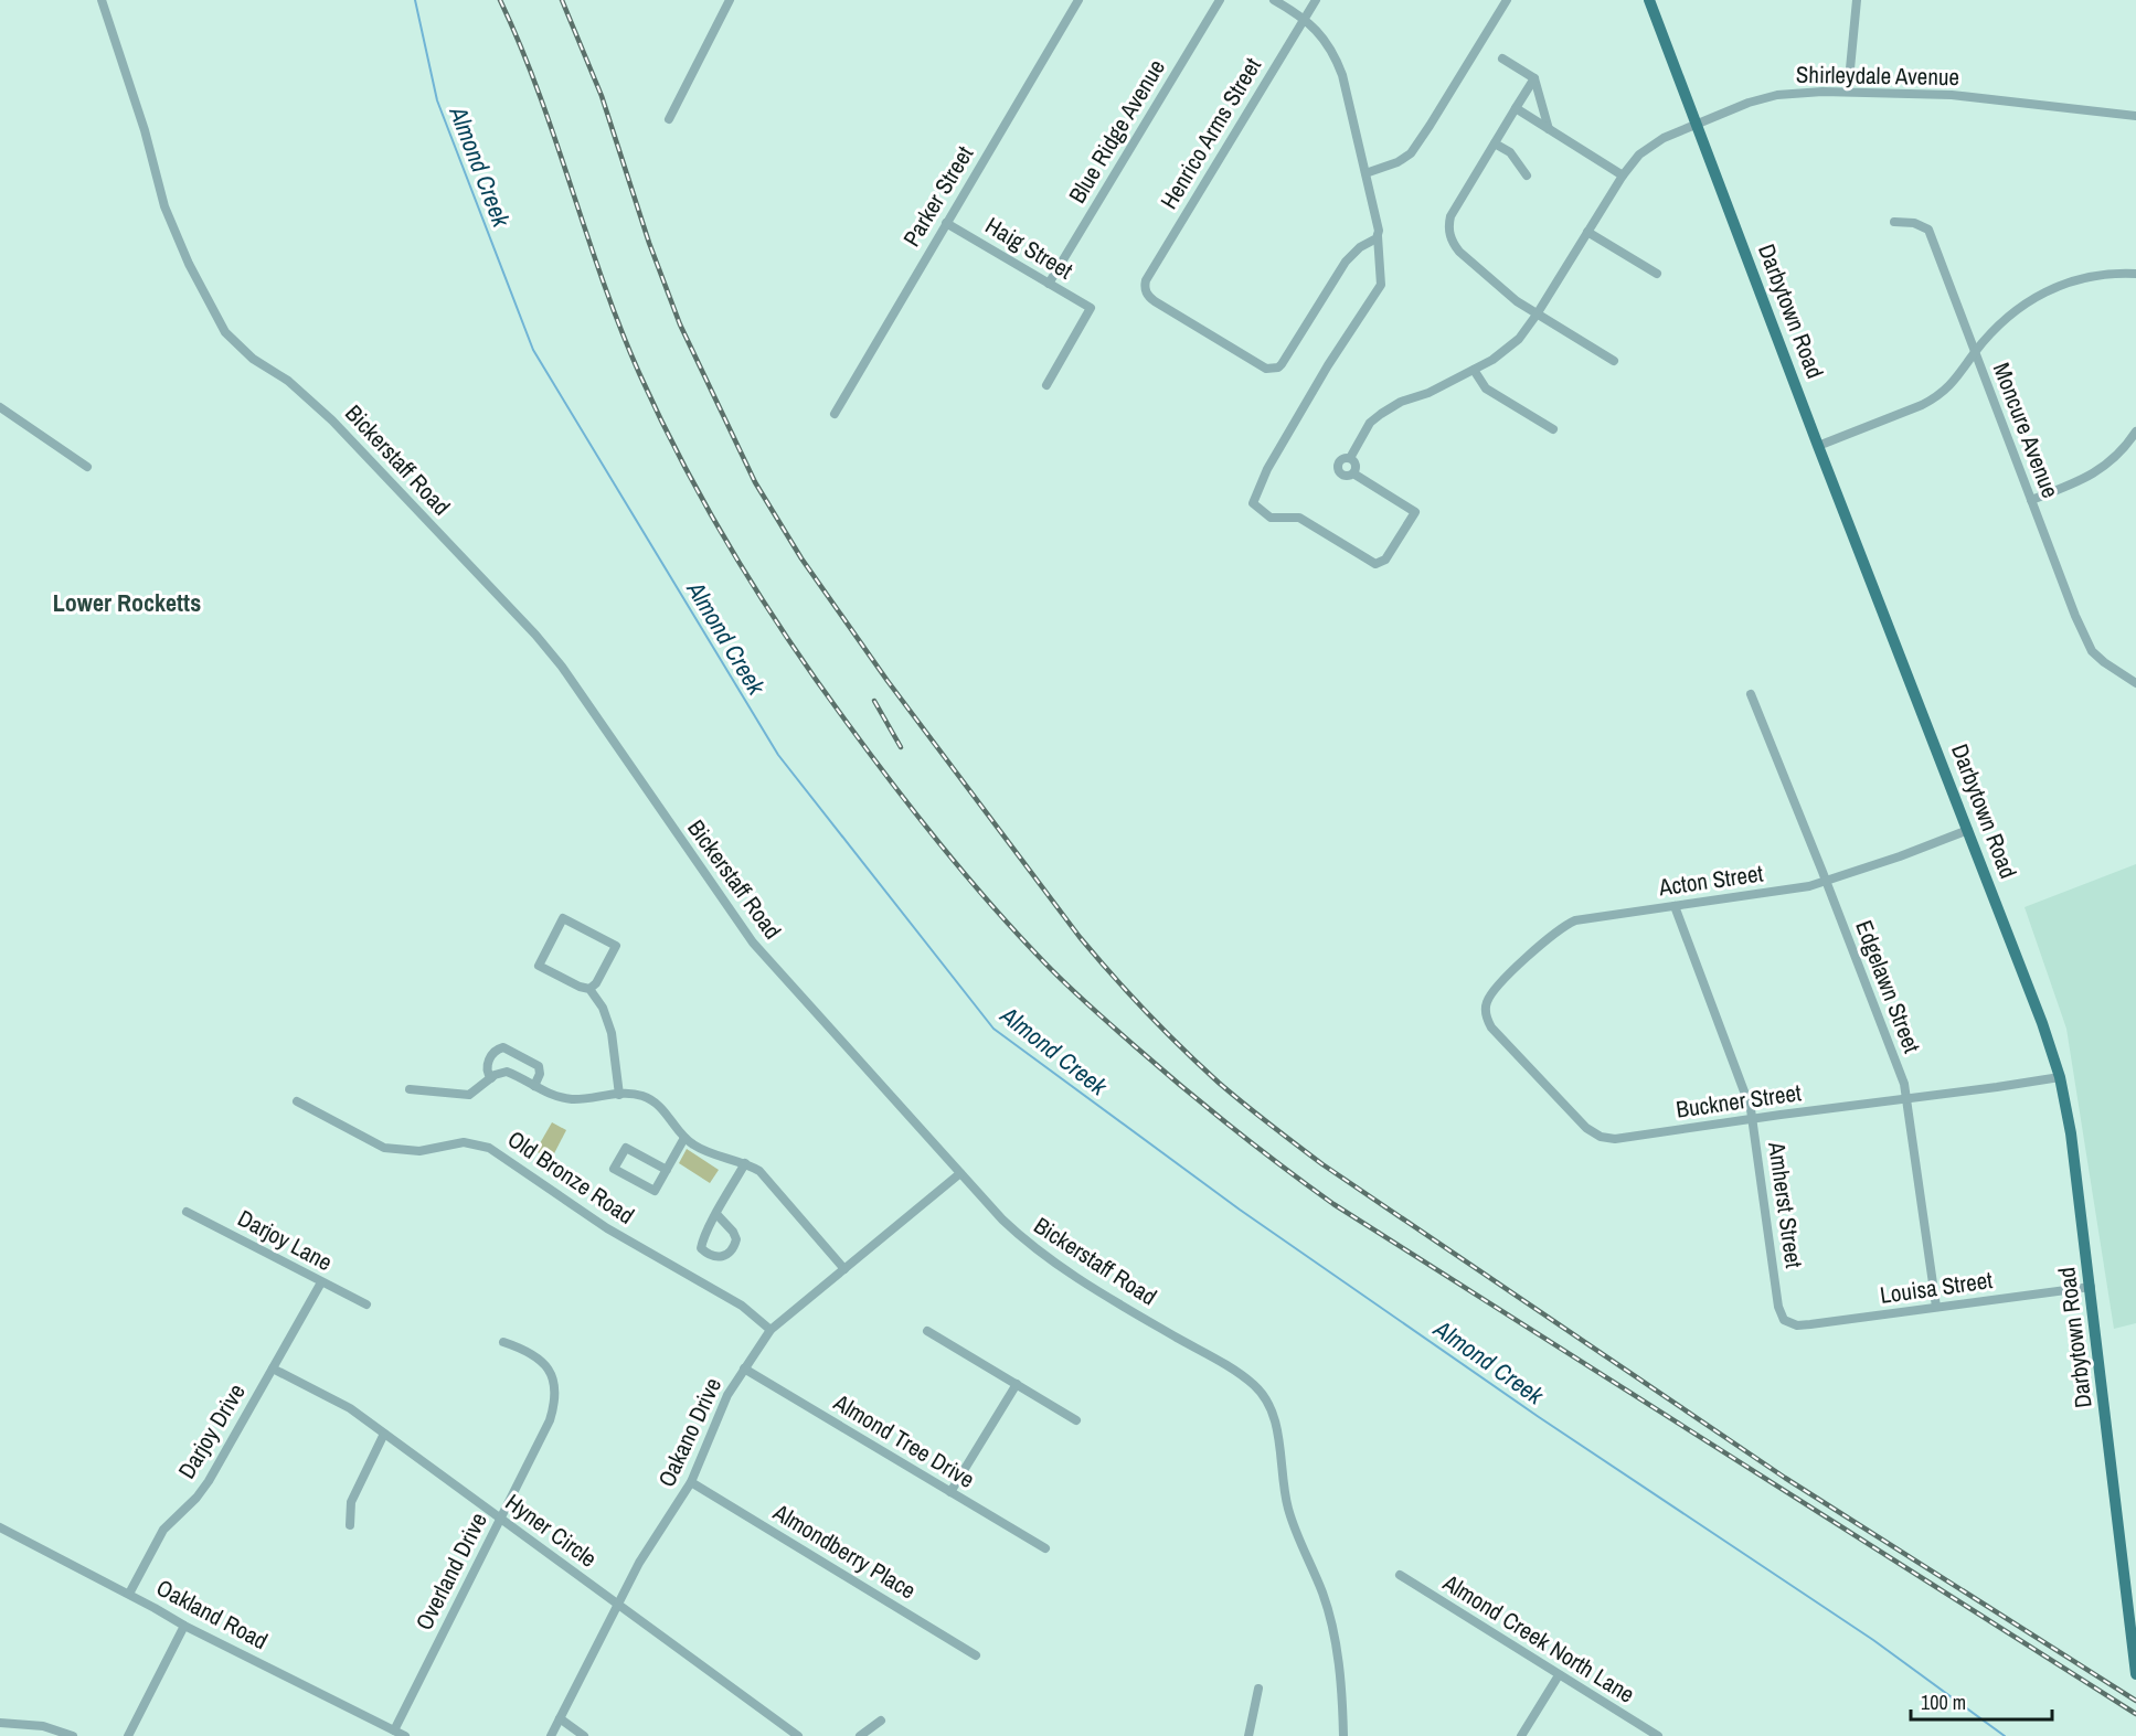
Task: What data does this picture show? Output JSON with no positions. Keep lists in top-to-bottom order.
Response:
{
  "streets": {
    "main road": ["Darbytown Road"],
    "street": [
      "Shirleydale Avenue",
      "Blue Ridge Avenue",
      "Henrico Arms Street",
      "Parker Street",
      "Haig Street",
      "Moncure Avenue",
      "Bickerstaff Road",
      "Acton Street",
      "Edgelawn Street",
      "Buckner Street",
      "Old Bronze Road",
      "Amherst Street",
      "Darjoy Lane",
      "Louisa Street",
      "Darjoy Drive",
      "Oakano Drive",
      "Almond Tree Drive",
      "Hyner Circle",
      "Almondberry Place",
      "Overland Drive",
      "Oakland Road",
      "Almond Creek North Lane"
    ]
  },
  "crossings": [
    ["Shirleydale Avenue", "Darbytown Road"],
    ["Blue Ridge Avenue", "Haig Street"],
    ["Parker Street", "Haig Street"],
    ["Darbytown Road", "Acton Street"],
    ["Darbytown Road", "Buckner Street"],
    ["Darbytown Road", "Louisa Street"],
    ["Bickerstaff Road", "Oakano Drive"],
    ["Acton Street", "Edgelawn Street"],
    ["Acton Street", "Buckner Street"],
    ["Acton Street", "Amherst Street"],
    ["Edgelawn Street", "Buckner Street"],
    ["Edgelawn Street", "Louisa Street"],
    ["Buckner Street", "Amherst Street"],
    ["Old Bronze Road", "Oakano Drive"],
    ["Amherst Street", "Louisa Street"],
    ["Darjoy Lane", "Darjoy Drive"],
    ["Darjoy Drive", "Hyner Circle"],
    ["Darjoy Drive", "Oakland Road"],
    ["Oakano Drive", "Almond Tree Drive"],
    ["Oakano Drive", "Hyner Circle"],
    ["Oakano Drive", "Almondberry Place"],
    ["Hyner Circle", "Overland Drive"],
    ["Overland Drive", "Oakland Road"]
  ],
  "districts": ["Lower Rocketts"],
  "water": ["Almond Creek"],
  "scale_bar": "100 m"
}
